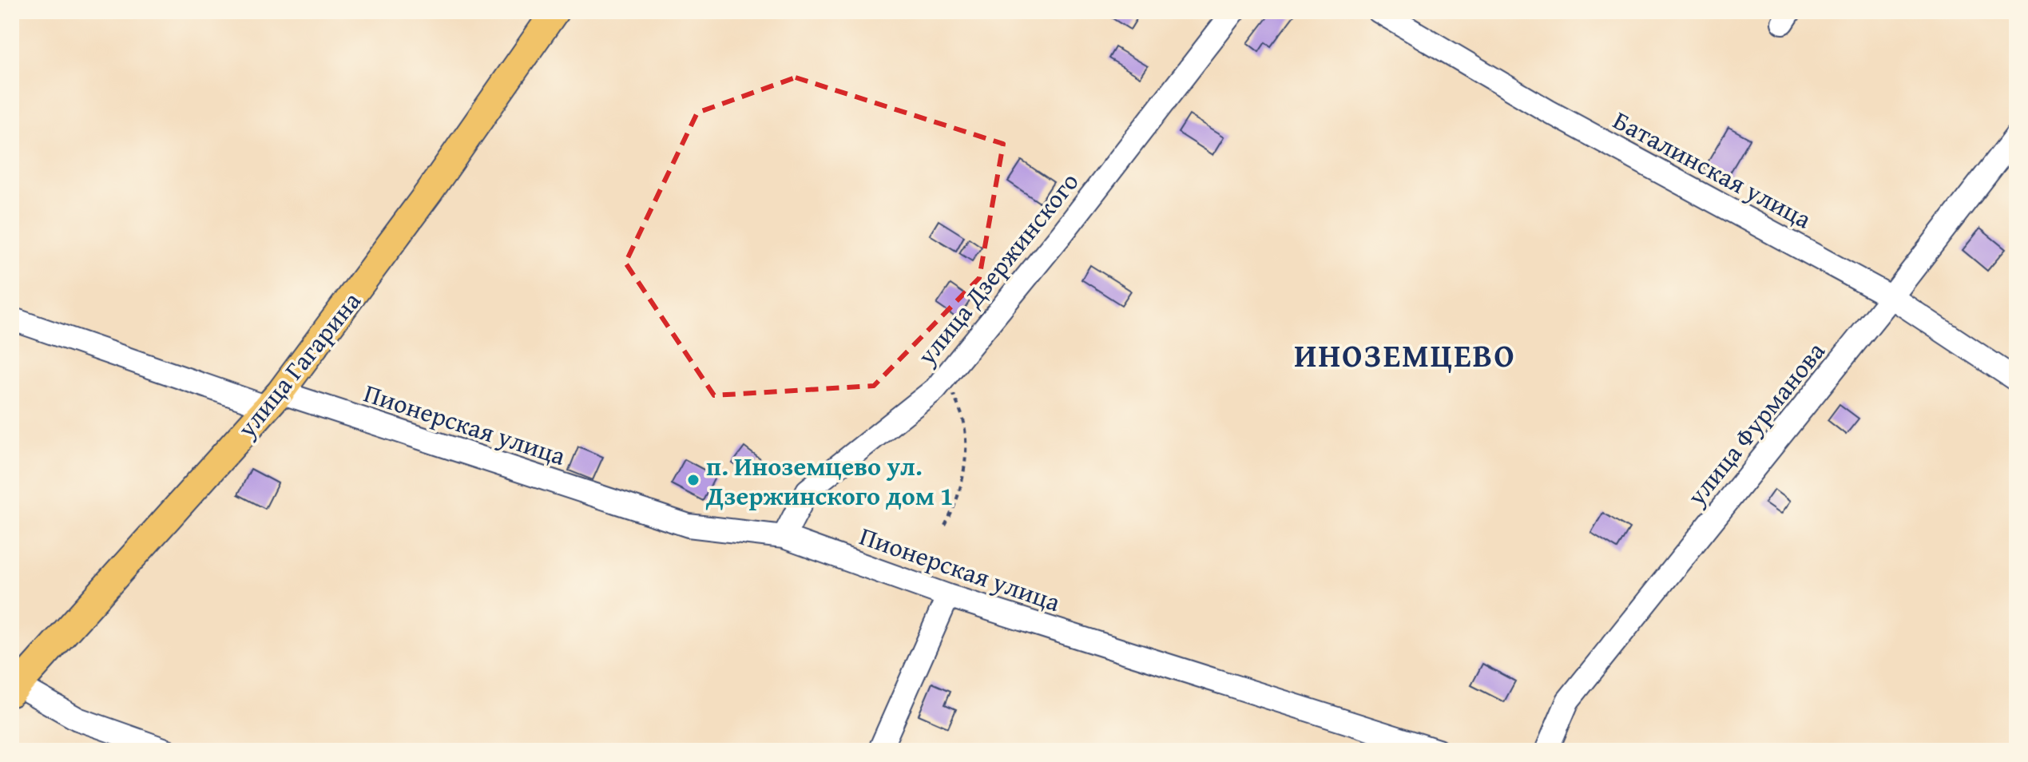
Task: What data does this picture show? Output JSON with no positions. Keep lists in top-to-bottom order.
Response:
{
  "streets": {
    "main road": ["улица Гагарина"],
    "street": [
      "Баталинская улица",
      "улица Дзержинского",
      "улица Фурманова",
      "Пионерская улица"
    ]
  },
  "crossings": [
    ["Баталинская улица", "улица Фурманова"],
    ["улица Дзержинского", "Пионерская улица"],
    ["улица Гагарина", "Пионерская улица"]
  ],
  "districts": ["ИНОЗЕМЦЕВО"],
  "places": ["п. Иноземцево ул. Дзержинского дом 1"]
}
